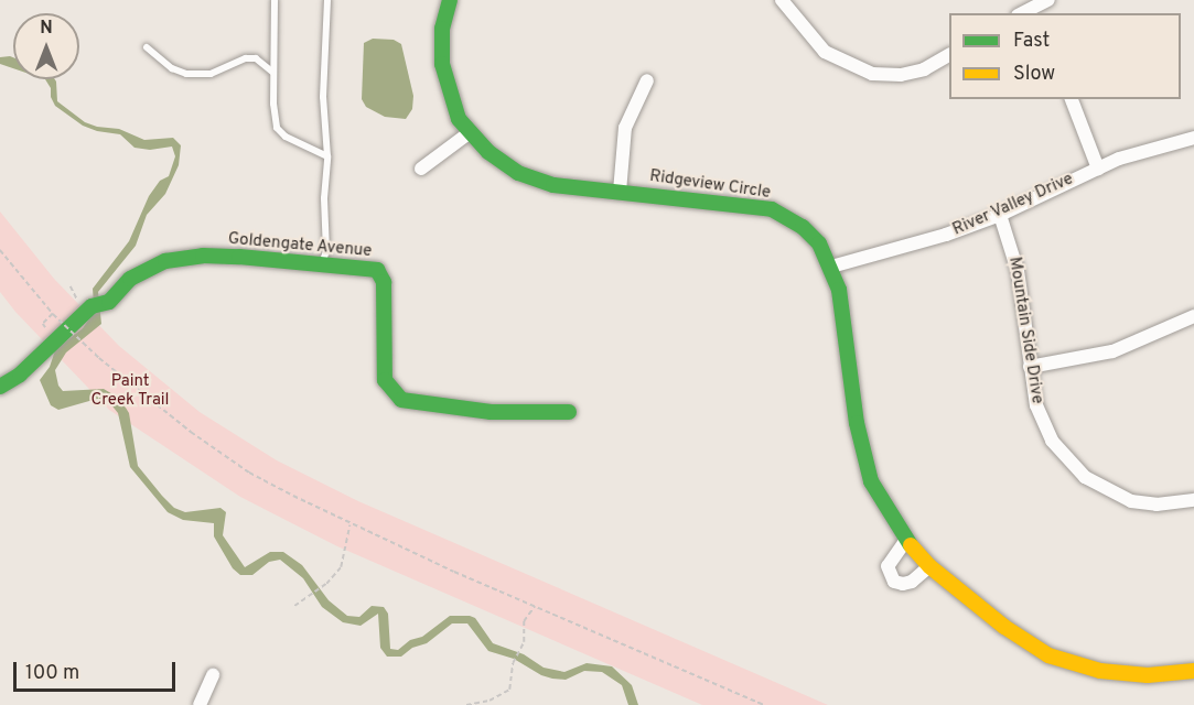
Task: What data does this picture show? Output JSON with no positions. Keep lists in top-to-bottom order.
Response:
{
  "streets": {
    "street": [
      "Ridgeview Circle",
      "River Valley Drive",
      "Goldengate Avenue",
      "Mountain Side Drive"
    ]
  },
  "crossings": [
    ["Ridgeview Circle", "River Valley Drive"],
    ["River Valley Drive", "Mountain Side Drive"]
  ],
  "parks": ["Paint Creek Trail"],
  "legend": ["Fast", "Slow"],
  "scale_bar": "100 m",
  "north": "top"
}
